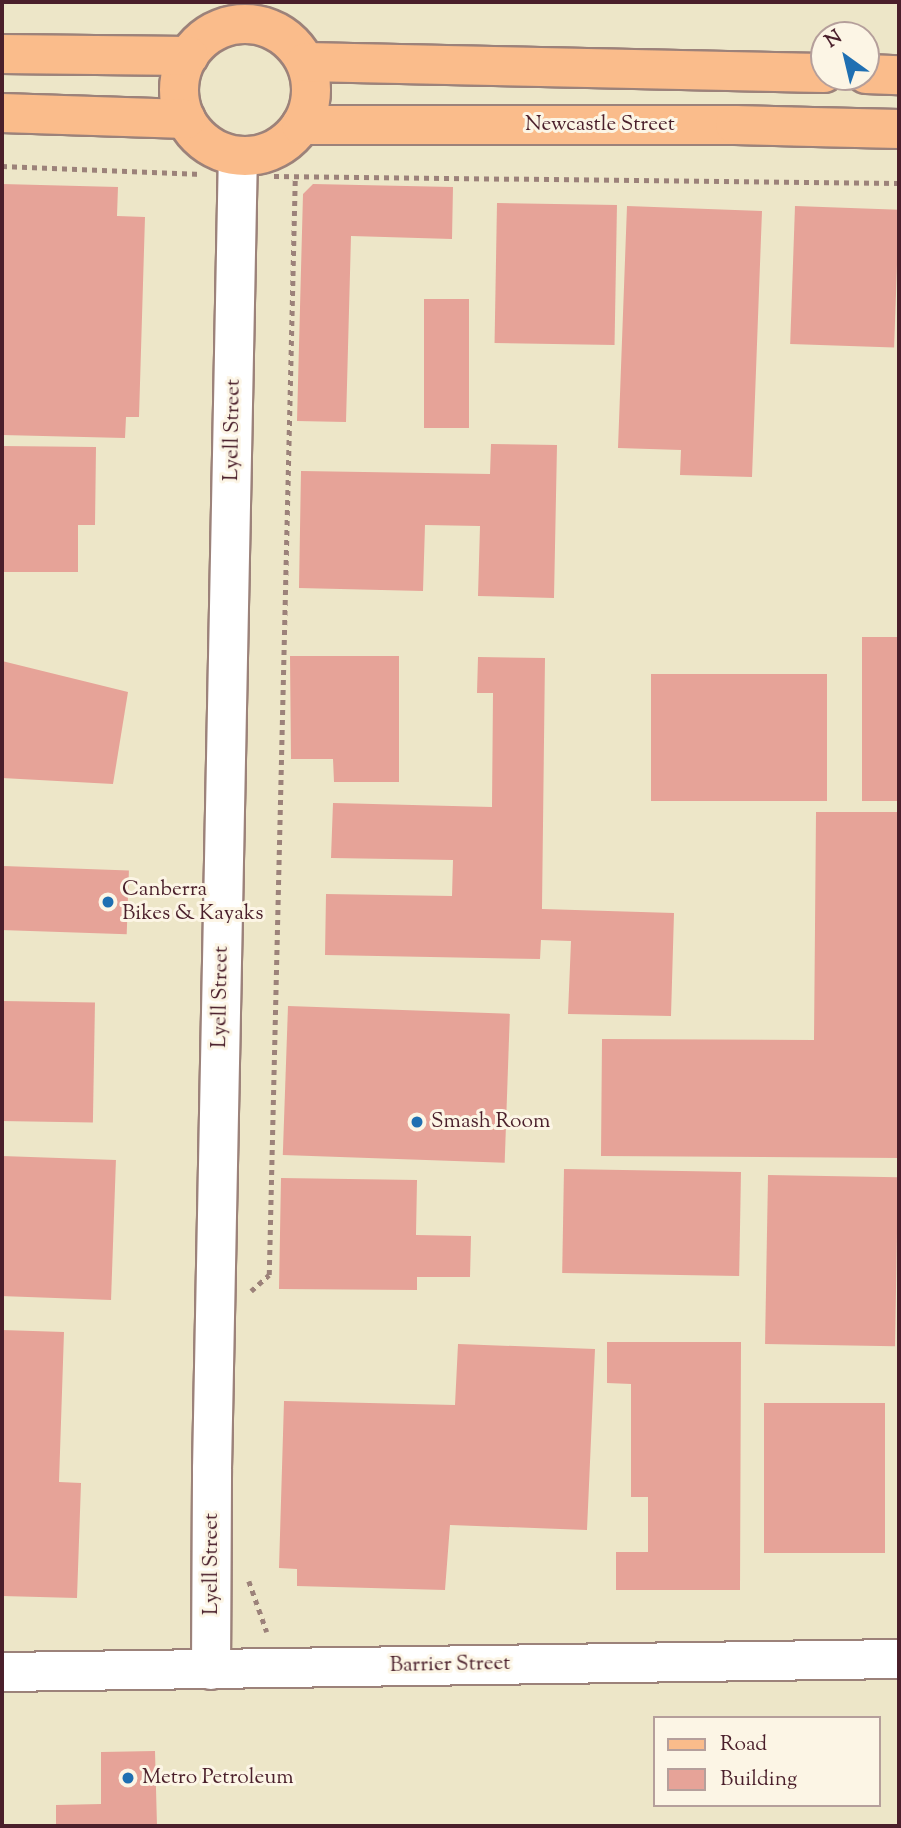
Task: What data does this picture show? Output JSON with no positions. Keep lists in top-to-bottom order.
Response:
{
  "streets": {
    "main road": ["Newcastle Street"],
    "street": ["Lyell Street", "Barrier Street"]
  },
  "crossings": [
    ["Newcastle Street", "Lyell Street"],
    ["Lyell Street", "Barrier Street"]
  ],
  "places": ["Canberra Bikes & Kayaks", "Smash Room", "Metro Petroleum"],
  "legend": ["Road", "Building"],
  "north": "top left"
}
